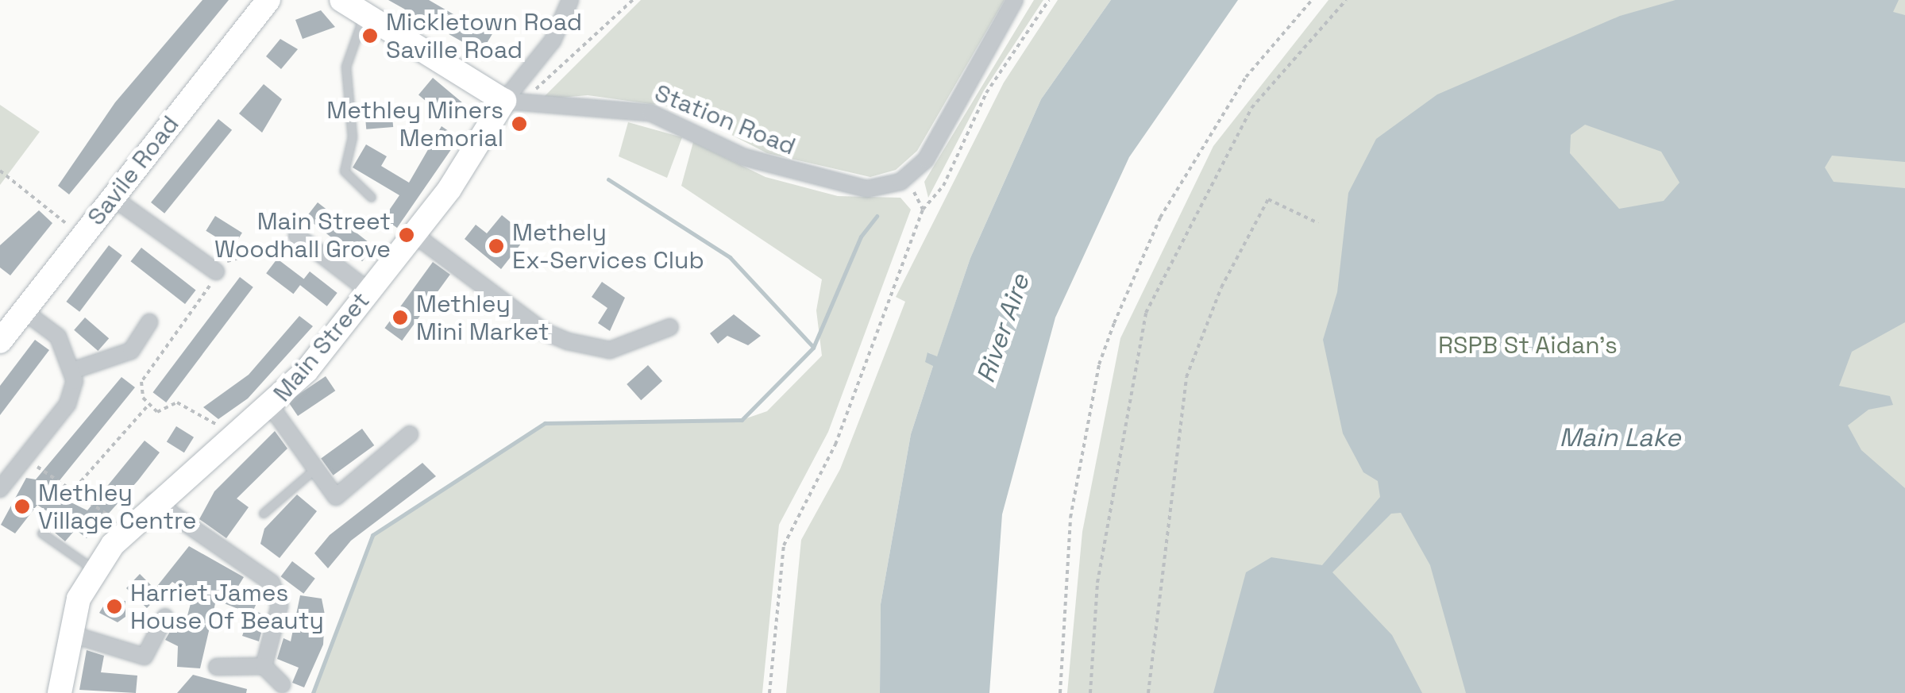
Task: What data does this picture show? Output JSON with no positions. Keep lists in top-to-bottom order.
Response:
{
  "streets": {
    "street": ["Station Road", "Savile Road", "Main Street"]
  },
  "crossings": [
    ["Station Road", "Main Street"]
  ],
  "water": ["River Aire", "Main Lake"],
  "parks": ["RSPB St Aidan's"],
  "places": [
    "Mickletown Road Saville Road",
    "Methley Miners Memorial",
    "Main Street Woodhall Grove",
    "Methely Ex-Services Club",
    "Methley Mini Market",
    "Methley Village Centre",
    "Harriet James House Of Beauty"
  ]
}
